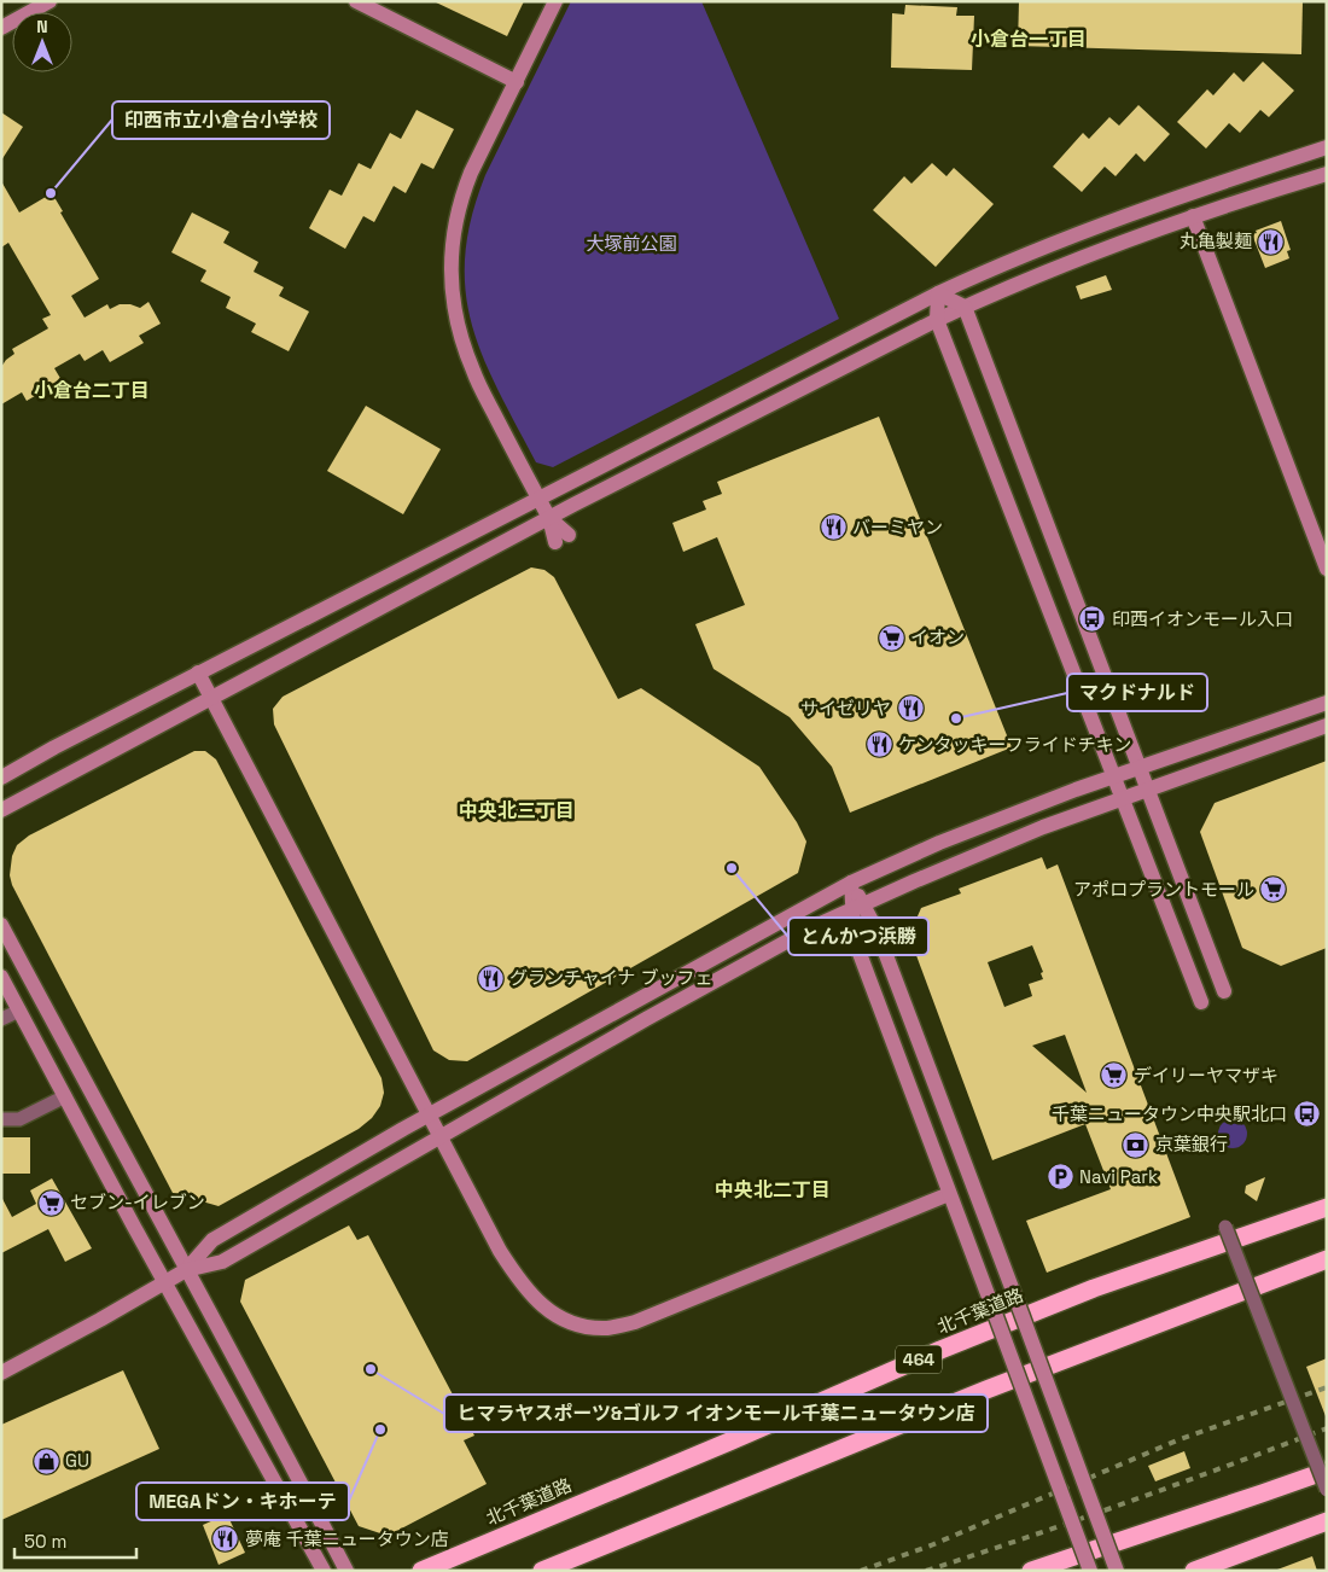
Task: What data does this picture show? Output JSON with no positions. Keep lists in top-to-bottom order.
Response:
{
  "streets": {
    "highway": ["北千葉道路", "464"]
  },
  "districts": [
    "小倉台一丁目",
    "小倉台二丁目",
    "中央北三丁目",
    "中央北二丁目"
  ],
  "parks": ["大塚前公園"],
  "places": {
    "other": [
      "印西市立小倉台小学校",
      "マクドナルド",
      "とんかつ浜勝",
      "ヒマラヤスポーツ&ゴルフ イオンモール千葉ニュータウン店",
      "MEGAドン・キホーテ"
    ],
    "restaurant": [
      "丸亀製麺",
      "バーミヤン",
      "サイゼリヤ",
      "ケンタッキーフライドチキン",
      "グランチャイナ ブッフェ",
      "夢庵 千葉ニュータウン店"
    ],
    "bus stop": ["印西イオンモール入口", "千葉ニュータウン中央駅北口"],
    "supermarket": [
      "イオン",
      "アポロプラントモール",
      "デイリーヤマザキ",
      "セブン-イレブン"
    ],
    "bank": ["京葉銀行"],
    "parking": ["Navi Park"],
    "shop": ["GU"]
  },
  "scale_bar": "50 m",
  "north": "top"
}
